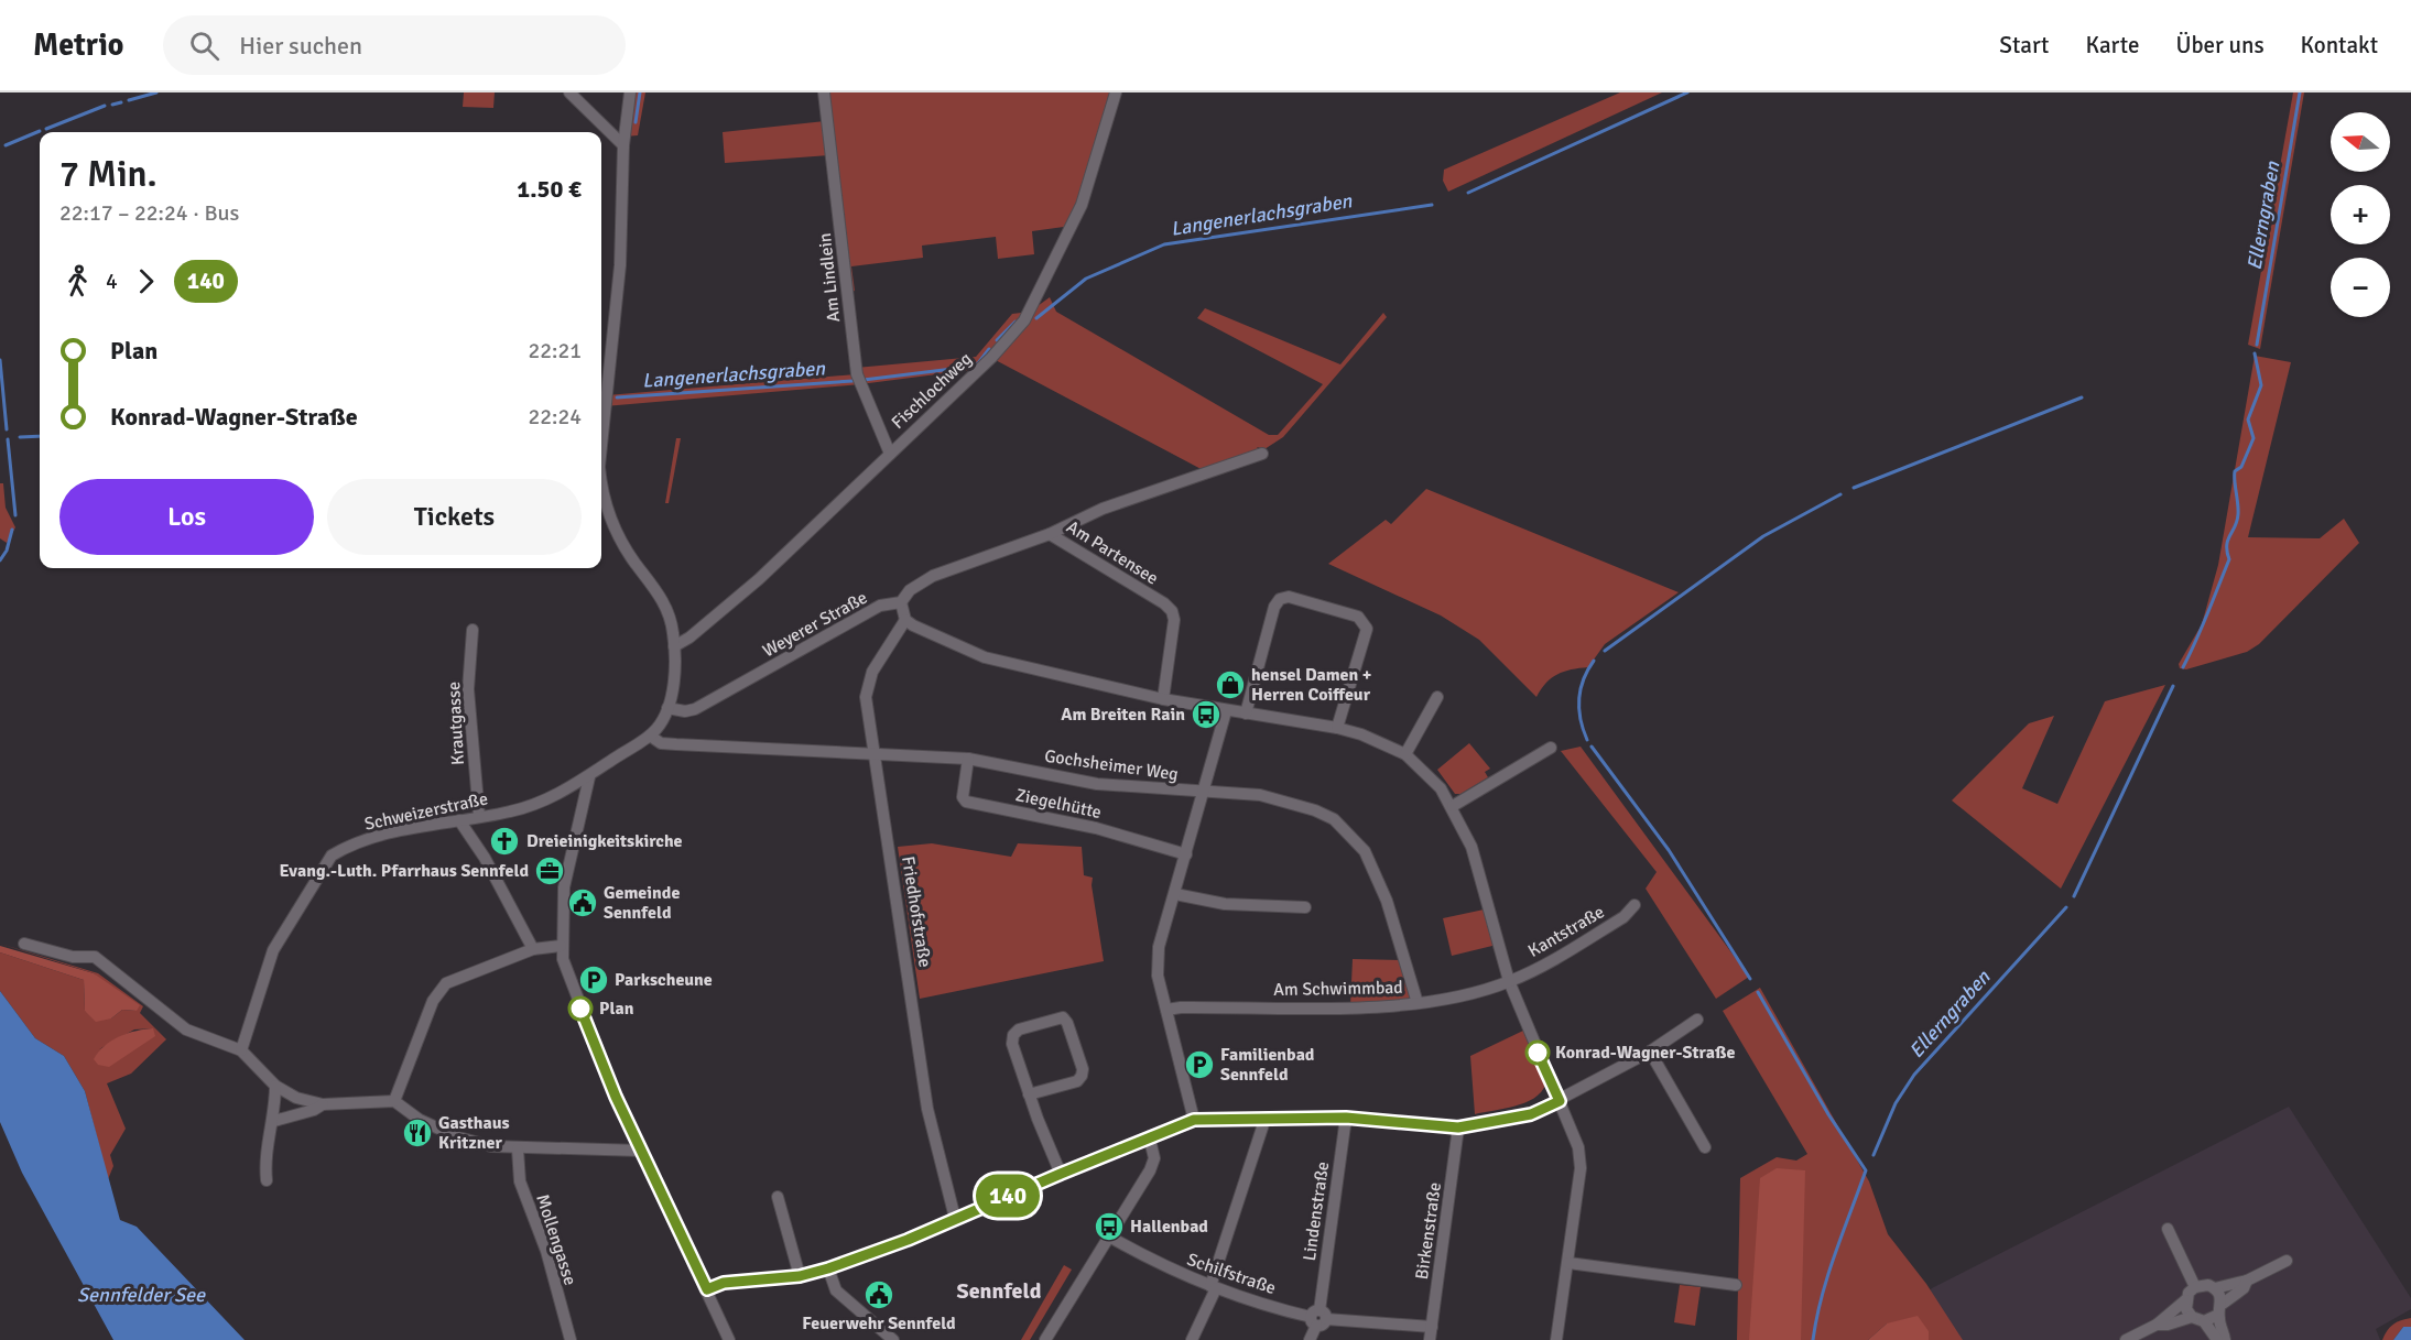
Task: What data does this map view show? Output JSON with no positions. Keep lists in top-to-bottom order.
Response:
{
  "streets": {
    "street": [
      "Am Lindlein",
      "Fischlochweg",
      "Am Partensee",
      "Weyerer Straße",
      "Krautgasse",
      "Gochsheimer Weg",
      "Ziegelhütte",
      "Schweizerstraße",
      "Friedhofstraße",
      "Kantstraße",
      "Am Schwimmbad",
      "Lindenstraße",
      "Birkenstraße",
      "Mollengasse",
      "Schilfstraße"
    ]
  },
  "crossings": [
    ["Am Lindlein", "Fischlochweg"],
    ["Am Partensee", "Weyerer Straße"],
    ["Krautgasse", "Schweizerstraße"],
    ["Gochsheimer Weg", "Ziegelhütte"],
    ["Gochsheimer Weg", "Schweizerstraße"],
    ["Gochsheimer Weg", "Friedhofstraße"],
    ["Gochsheimer Weg", "Am Schwimmbad"],
    ["Kantstraße", "Am Schwimmbad"],
    ["Lindenstraße", "Schilfstraße"],
    ["Birkenstraße", "Schilfstraße"]
  ],
  "districts": ["Sennfeld"],
  "water": ["Langenerlachsgraben", "Ellerngraben", "Sennfelder See"],
  "places": {
    "shop": ["hensel Damen + Herren Coiffeur"],
    "bus stop": ["Am Breiten Rain", "Hallenbad"],
    "church": ["Dreieinigkeitskirche"],
    "office": ["Evang.-Luth. Pfarrhaus Sennfeld"],
    "public building": ["Gemeinde Sennfeld", "Feuerwehr Sennfeld"],
    "parking": ["Parkscheune", "Familienbad Sennfeld"],
    "other": ["Plan", "Konrad-Wagner-Straße"],
    "restaurant": ["Gasthaus Kritzner"]
  },
  "lines": ["bus line 140"],
  "north": "left",
  "page": {
    "header": "Metrio",
    "search": "Hier suchen",
    "nav": [
      "Start",
      "Karte",
      "Über uns",
      "Kontakt"
    ],
    "on_map": "140",
    "map_buttons": ["+", "−"],
    "heading": ["7 Min.", "22:17 – 22:24 · Bus", "1.50 €"],
    "legs": ["4", "140"],
    "list": [
      {
        "name": "Plan",
        "value": "22:21"
      },
      {
        "name": "Konrad-Wagner-Straße",
        "value": "22:24"
      }
    ],
    "buttons": ["Los", "Tickets"]
  }
}
